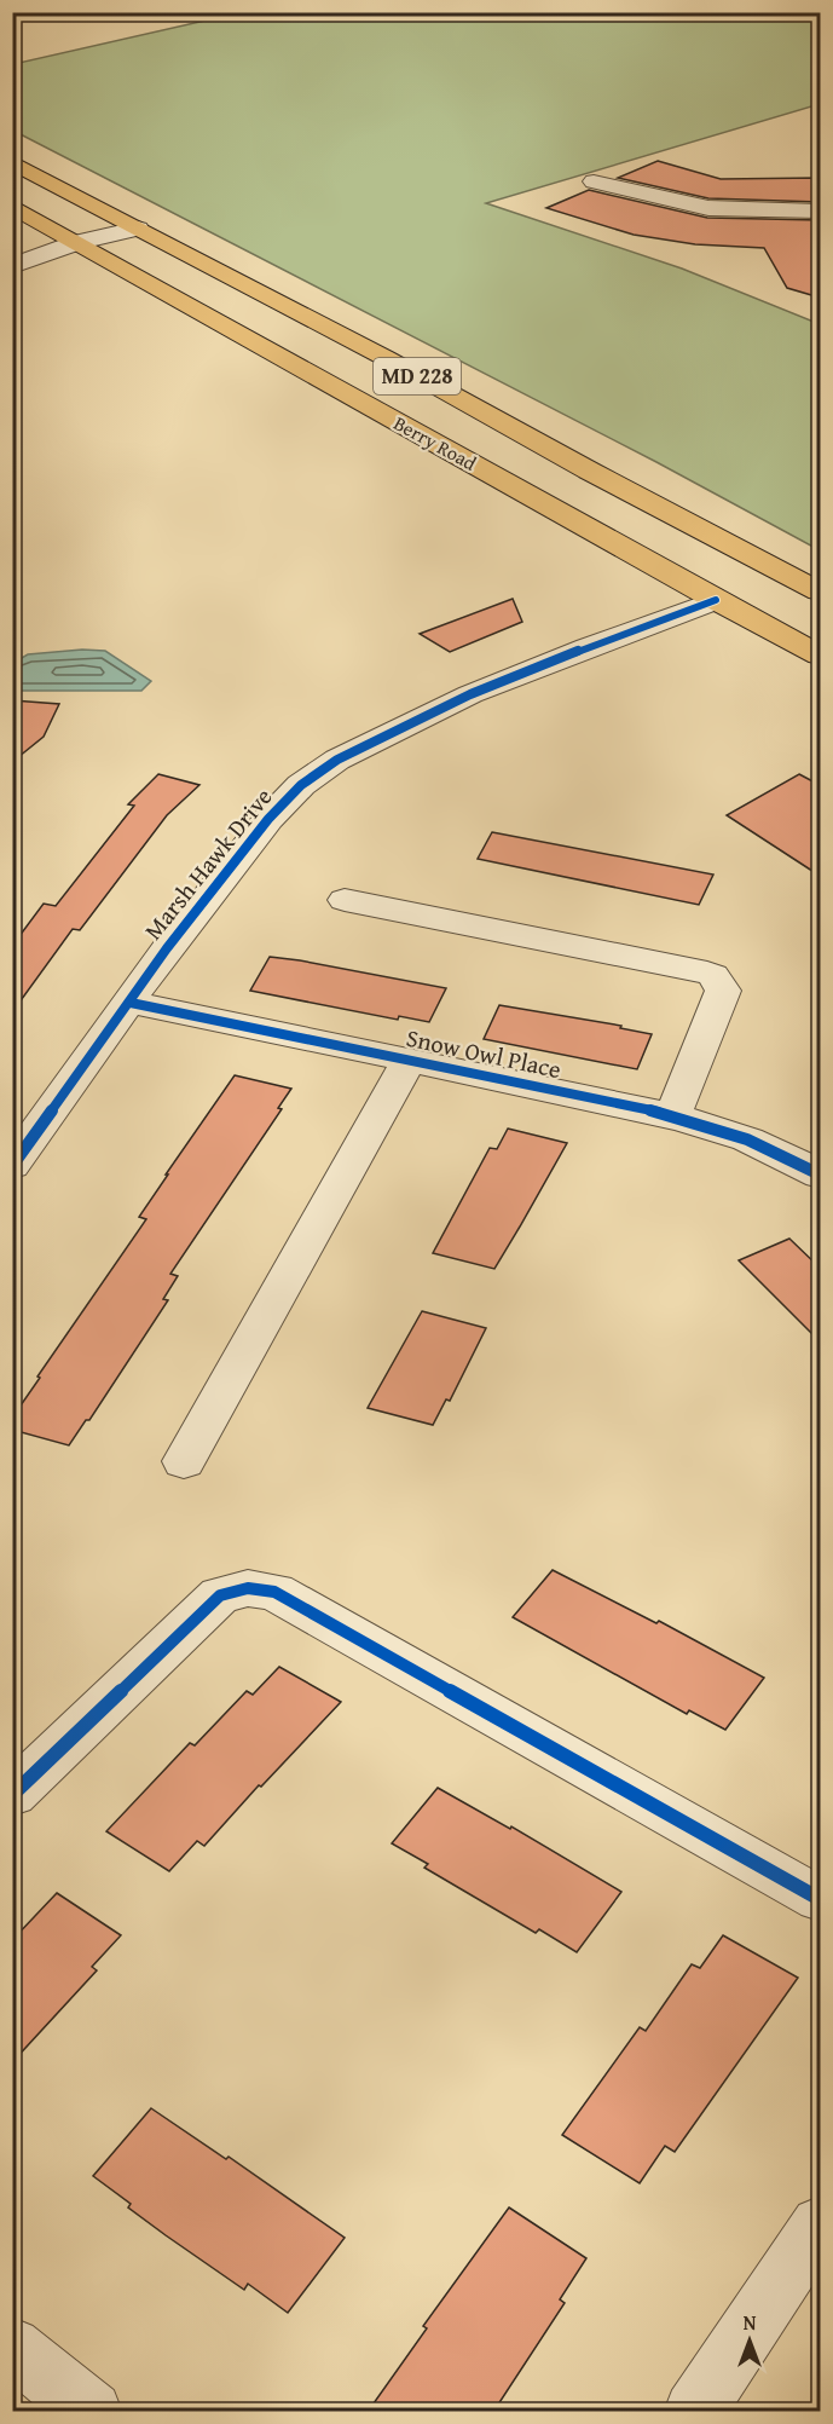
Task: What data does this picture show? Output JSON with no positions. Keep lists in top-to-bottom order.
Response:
{
  "streets": {
    "highway": ["MD 228", "Berry Road"],
    "street": ["Marsh Hawk Drive", "Snow Owl Place"]
  },
  "crossings": [
    ["Berry Road", "Marsh Hawk Drive"],
    ["Marsh Hawk Drive", "Snow Owl Place"]
  ],
  "north": "top"
}
